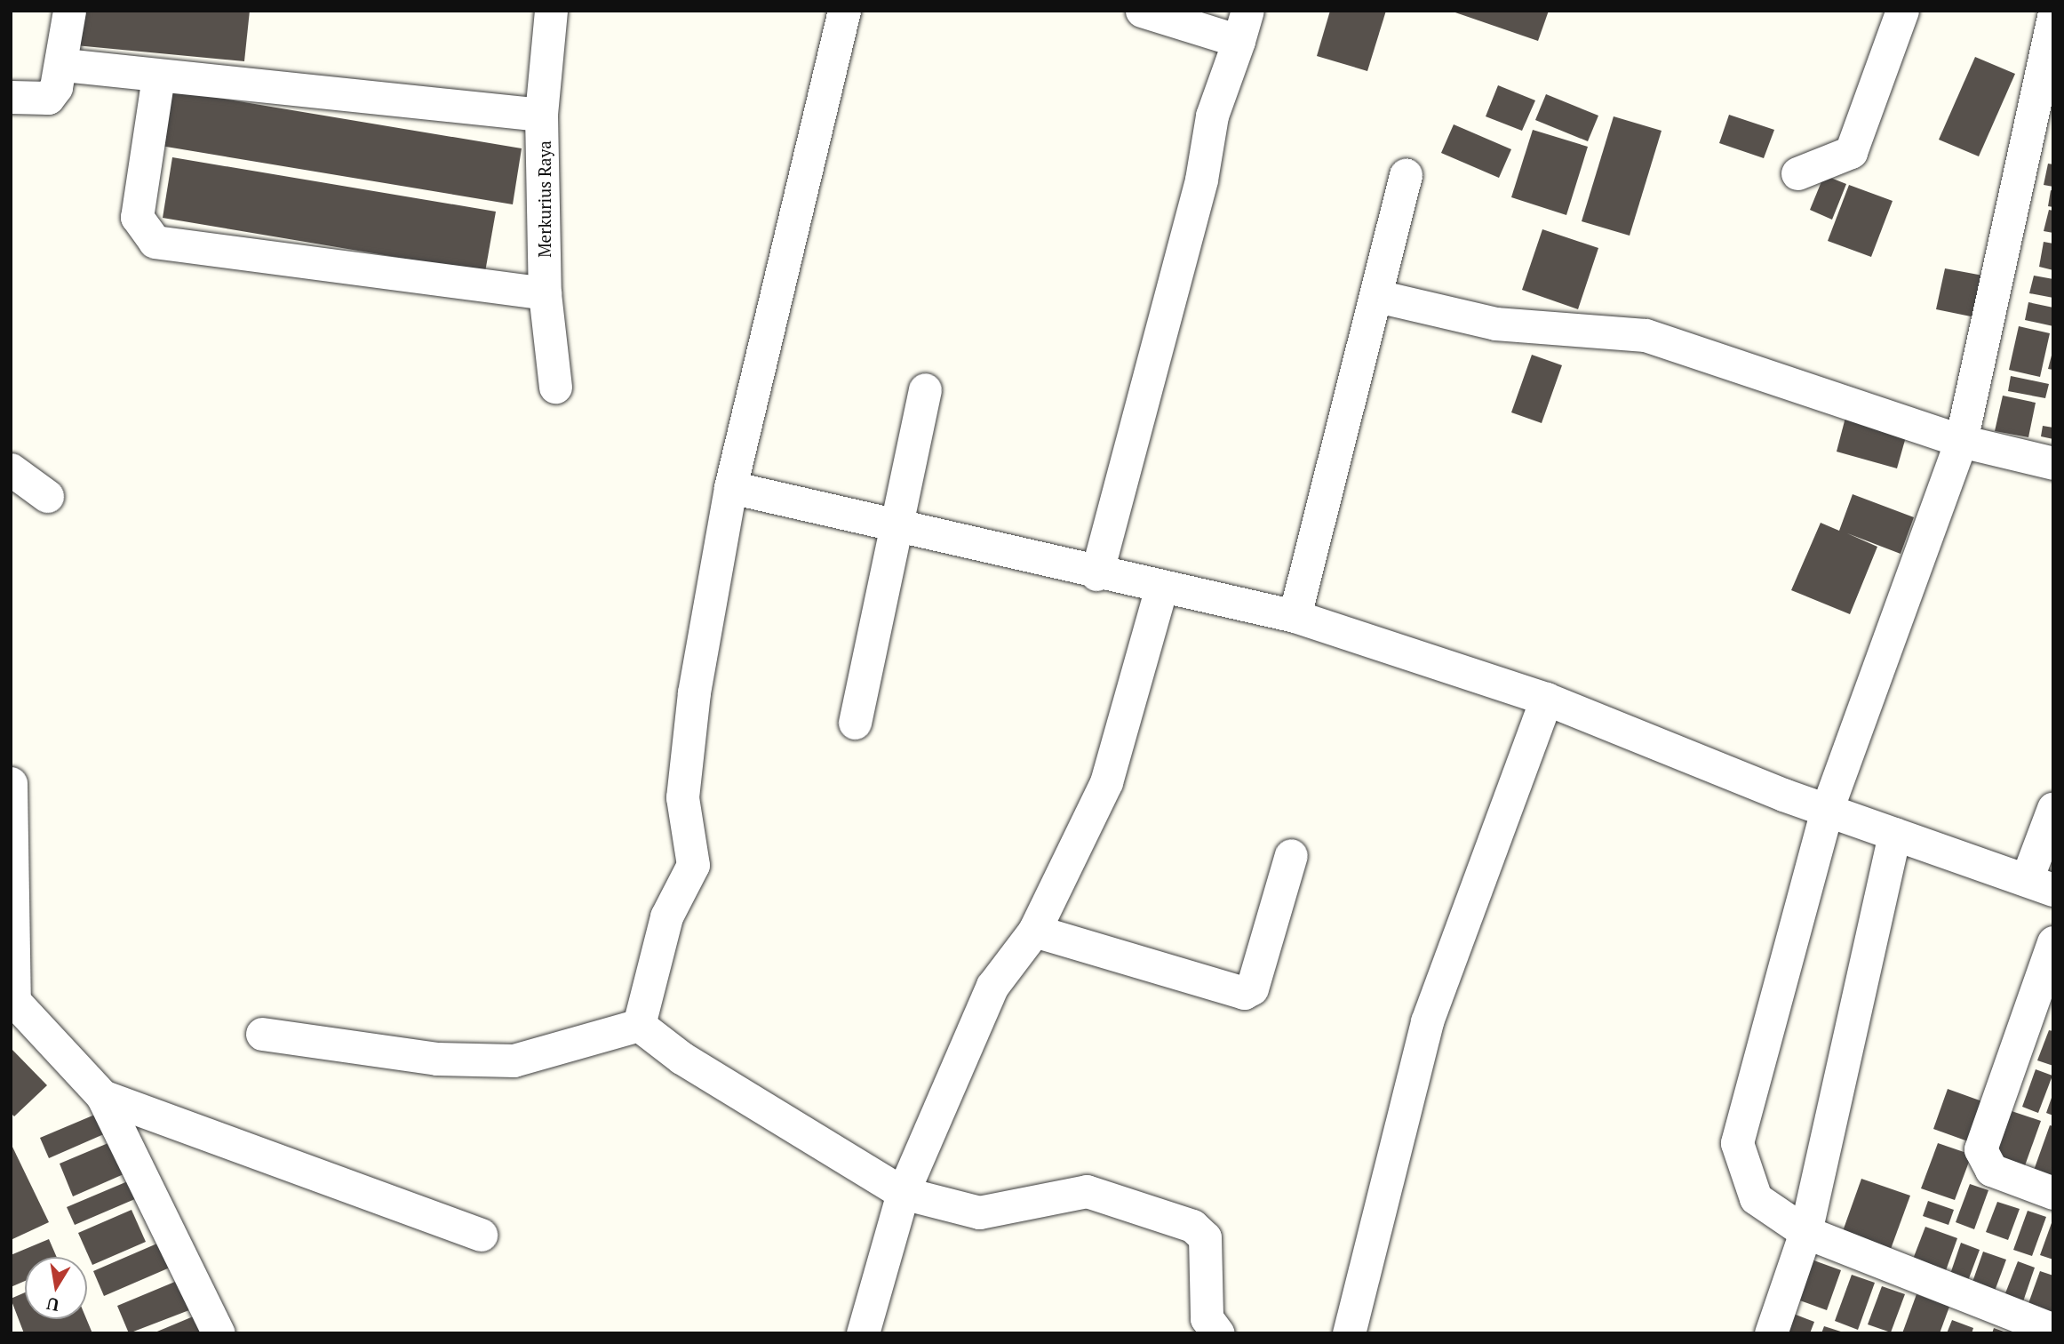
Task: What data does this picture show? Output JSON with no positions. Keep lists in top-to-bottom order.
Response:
{
  "streets": {
    "street": ["Merkurius Raya"]
  },
  "north": "bottom"
}
